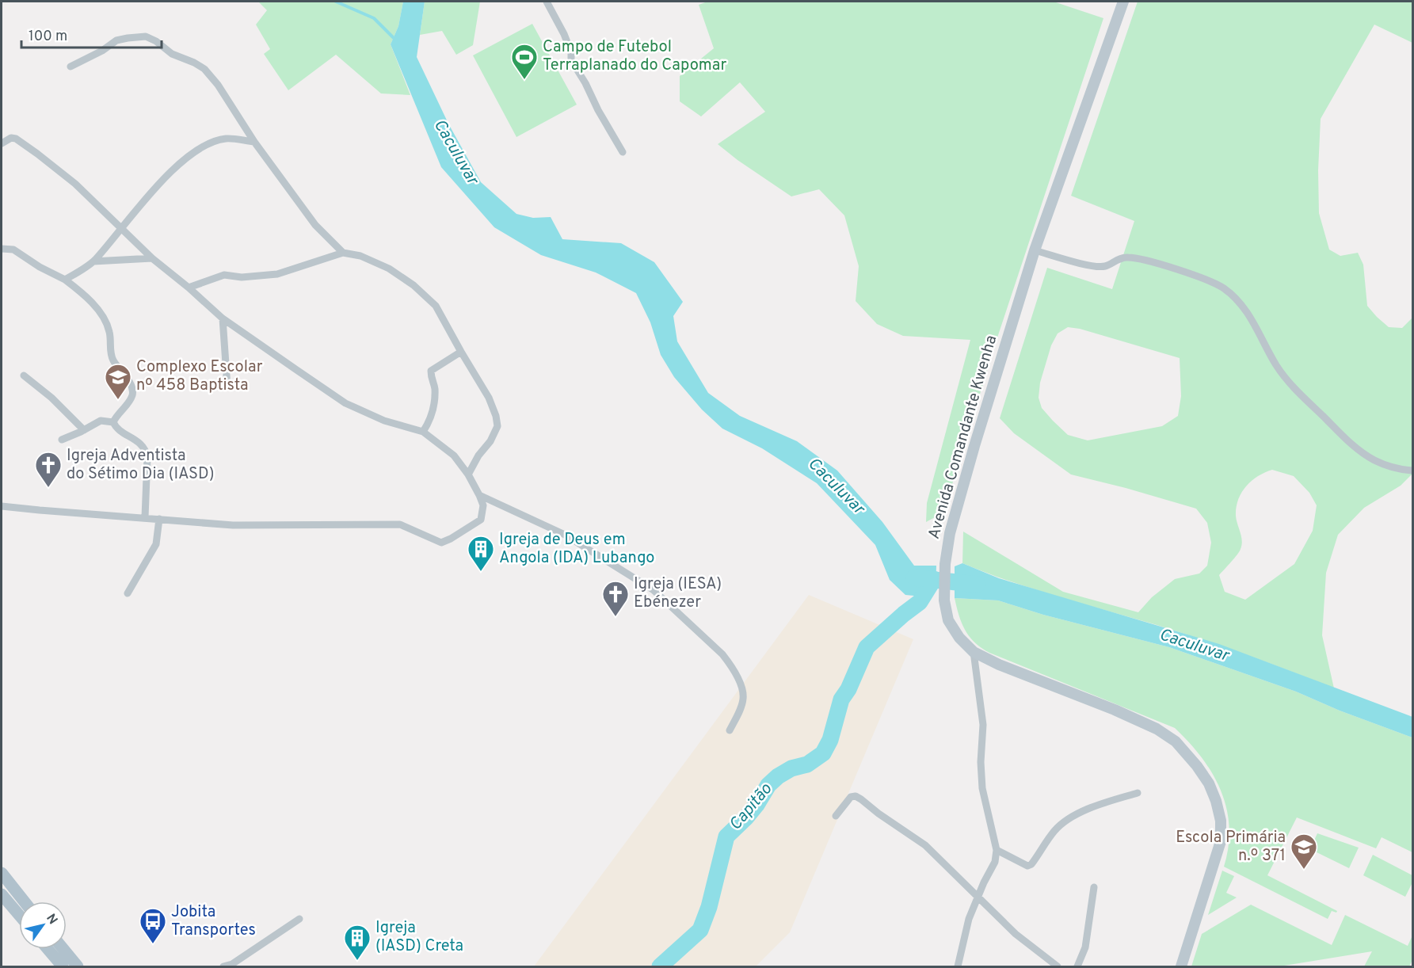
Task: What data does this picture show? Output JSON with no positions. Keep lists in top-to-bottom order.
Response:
{
  "streets": {
    "main road": ["Avenida Comandante Kwenha"]
  },
  "water": ["Caculuvar", "Capitão"],
  "places": {
    "sports": ["Campo de Futebol Terraplanado do Capomar"],
    "school or university": ["Complexo Escolar nº 458 Baptista", "Escola Primária n.º 371"],
    "church": ["Igreja Adventista do Sétimo Dia (IASD)", "Igreja (IESA) Ebénezer"],
    "building": ["Igreja de Deus em Angola (IDA) Lubango", "Igreja (IASD) Creta"],
    "bus stop": ["Jobita Transportes"]
  },
  "scale_bar": "100 m",
  "north": "top right"
}
